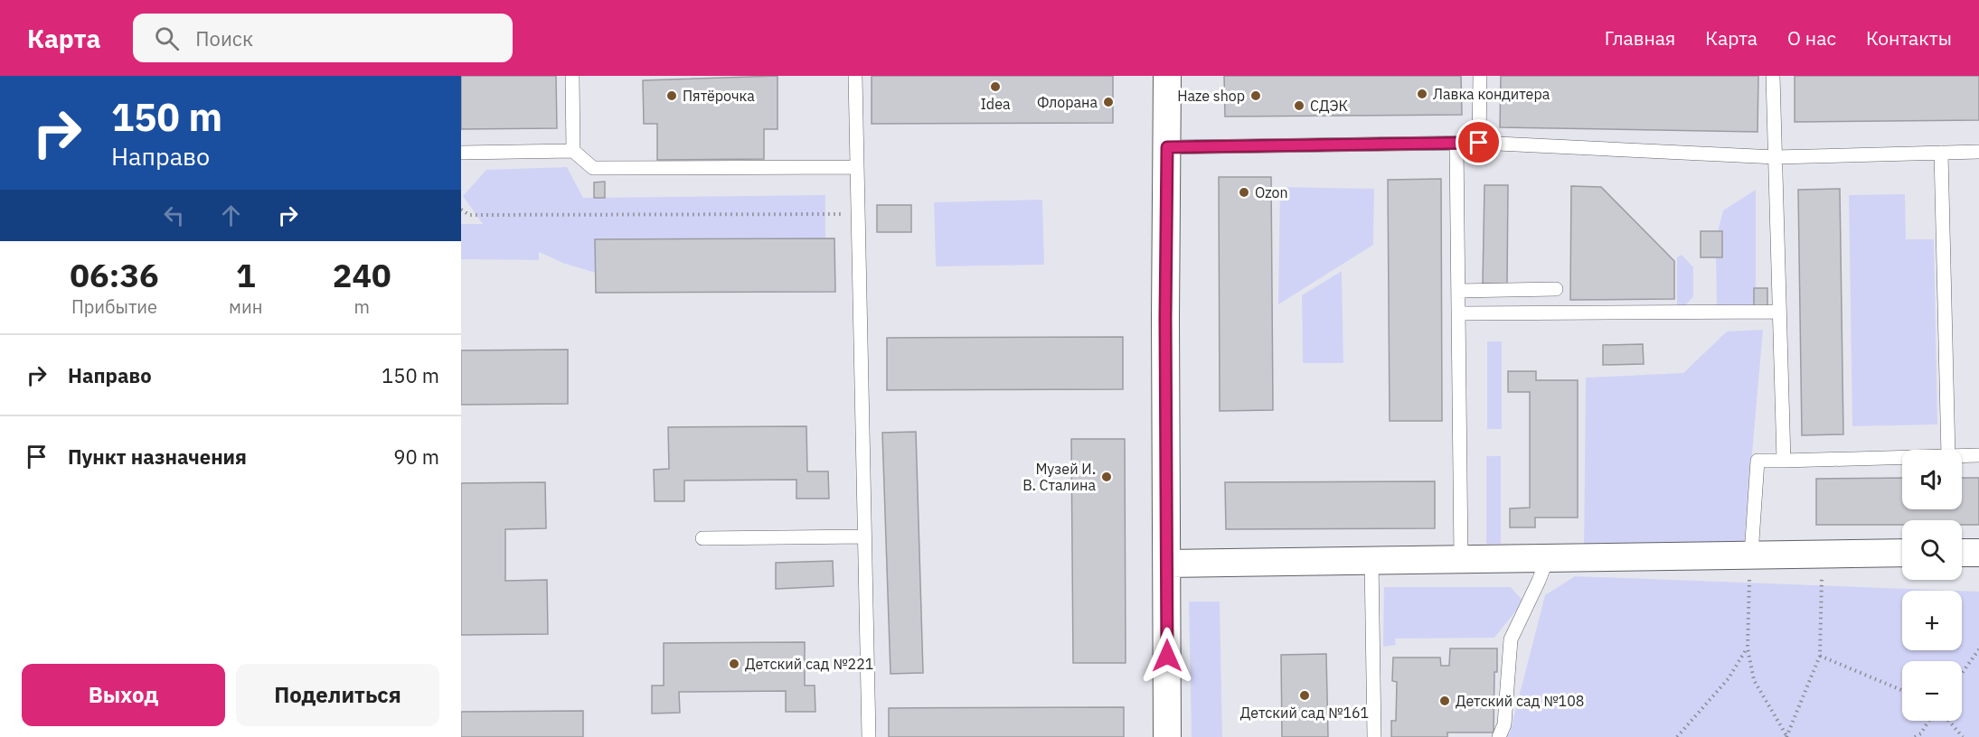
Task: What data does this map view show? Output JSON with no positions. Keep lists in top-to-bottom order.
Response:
{
  "places": [
    "Idea",
    "Лавка кондитера",
    "Пятёрочка",
    "Haze shop",
    "Флорана",
    "СДЭК",
    "Ozon",
    "Музей И. В. Сталина",
    "Детский сад №221",
    "Детский сад №161",
    "Детский сад №108"
  ],
  "page": {
    "header": "Карта",
    "search": "Поиск",
    "nav": [
      "Главная",
      "Карта",
      "О нас",
      "Контакты"
    ],
    "turn": ["150 m", "Направо"],
    "eta": [
      "06:36",
      "Прибытие",
      "1",
      "мин",
      "240",
      "m"
    ],
    "list": [
      {
        "name": "Направо",
        "value": "150 m"
      },
      {
        "name": "Пункт назначения",
        "value": "90 m"
      }
    ],
    "map_buttons": ["+", "−"],
    "buttons": ["Выход", "Поделиться"]
  }
}
